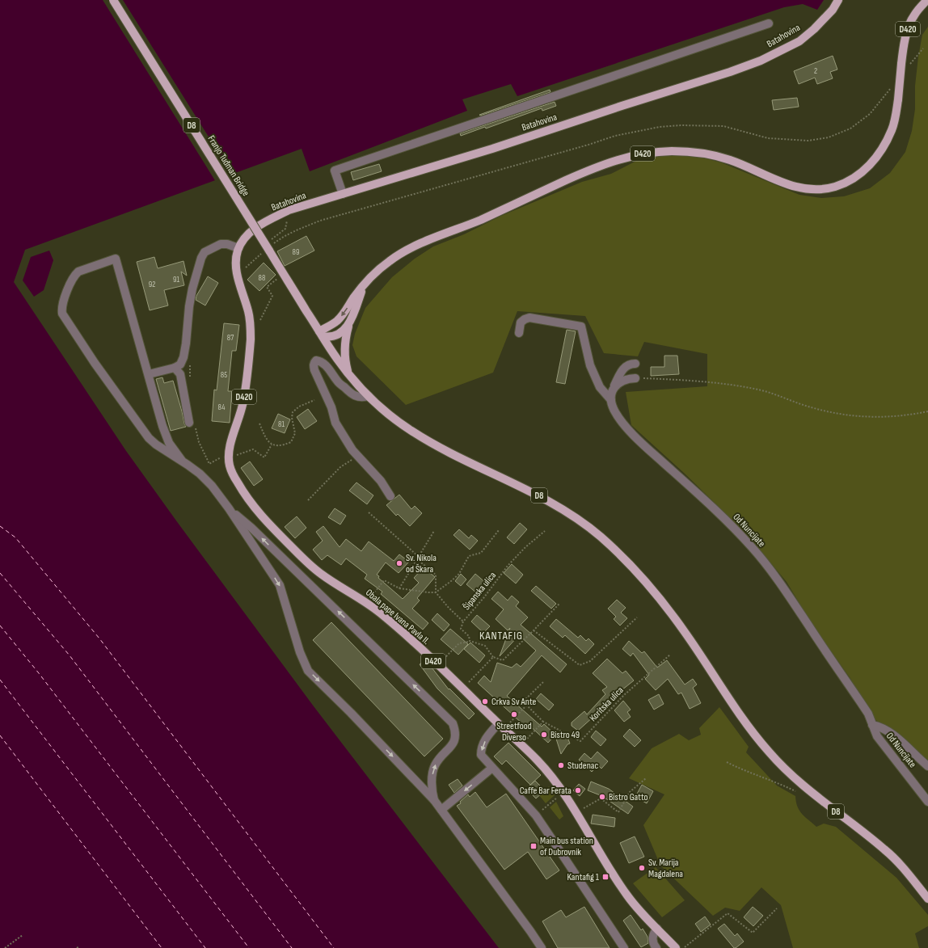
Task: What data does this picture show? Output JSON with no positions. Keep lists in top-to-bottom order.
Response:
{
  "streets": {
    "main road": [
      "D420",
      "Batahovina",
      "D8",
      "Franjo Tuđman Bridge",
      "Obala pape Ivana Pavla II."
    ],
    "street": ["Od Nuncijate"],
    "path": ["Šipanska ulica", "Koritska ulica"]
  },
  "crossings": [
    ["D420", "D8"],
    ["D420", "Franjo Tuđman Bridge"],
    ["Batahovina", "Obala pape Ivana Pavla II."],
    ["D8", "Franjo Tuđman Bridge"]
  ],
  "districts": ["KANTAFIG"],
  "places": {
    "other": [
      "Sv. Nikola od Škara",
      "Crkva Sv Ante",
      "Streetfood Diverso",
      "Bistro 49",
      "Studenac",
      "Caffe Bar Ferata",
      "Bistro Gatto",
      "Sv. Marija Magdalena"
    ],
    "transit": ["Main bus station of Dubrovnik", "Kantafig 1"]
  },
  "house_numbers": [
    "2",
    "89",
    "88",
    "91",
    "92",
    "87",
    "85",
    "84",
    "81"
  ]
}
